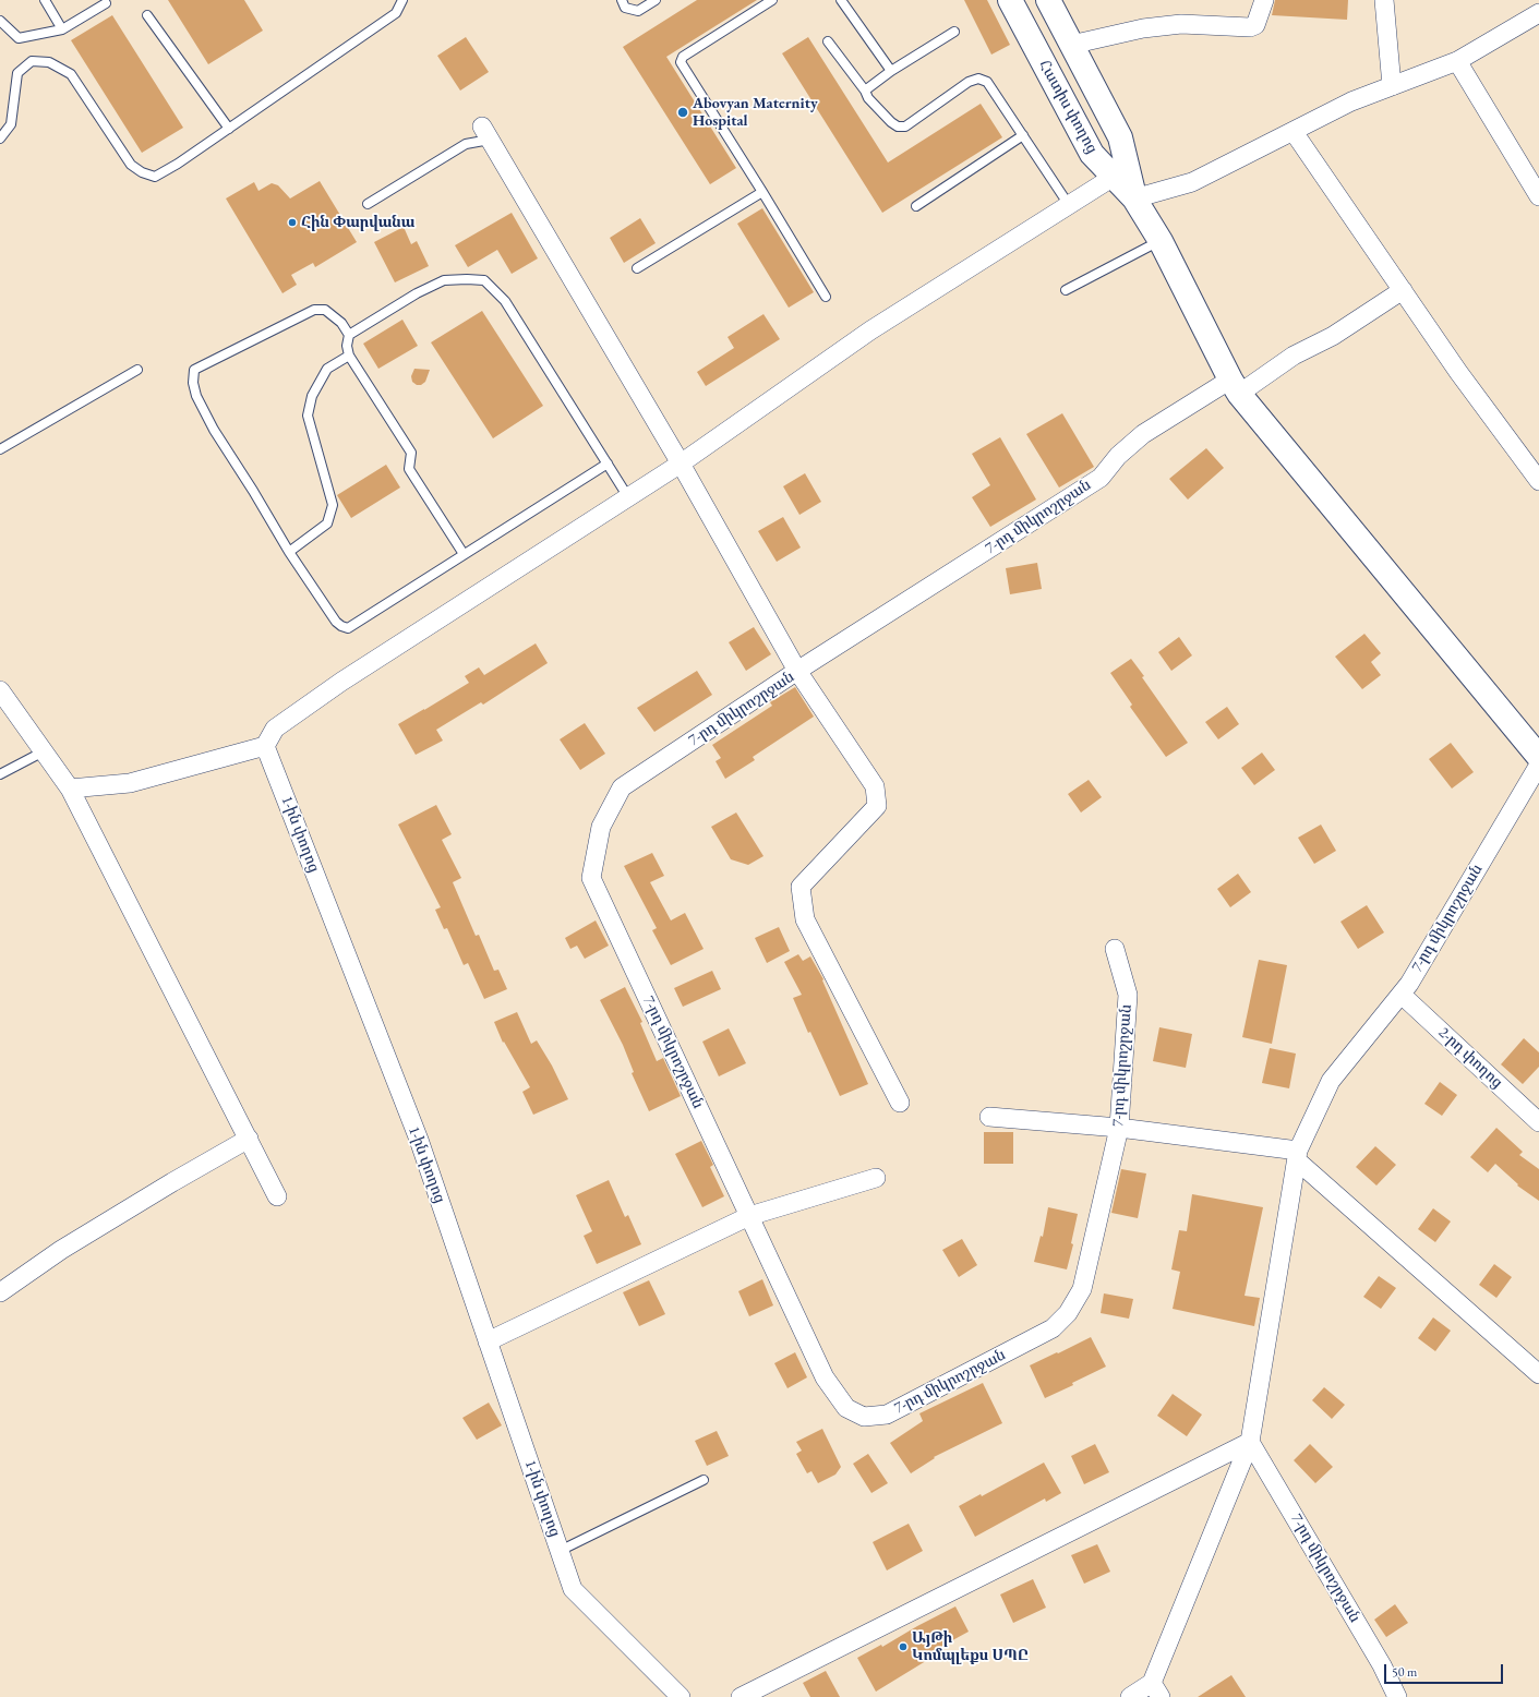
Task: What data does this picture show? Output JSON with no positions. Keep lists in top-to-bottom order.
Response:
{
  "streets": {
    "main road": ["Հատիս փողոց"],
    "street": ["7-րդ միկրոշրջան", "1-ին փողոց", "2-րդ փողոց"]
  },
  "crossings": [
    ["Հատիս փողոց", "7-րդ միկրոշրջան"],
    ["7-րդ միկրոշրջան", "2-րդ փողոց"]
  ],
  "places": ["Abovyan Maternity Hospital", "Հին Փարվանա", "ԱյԹի Կոմպլեքս ՍՊԸ"],
  "scale_bar": "50 m"
}
